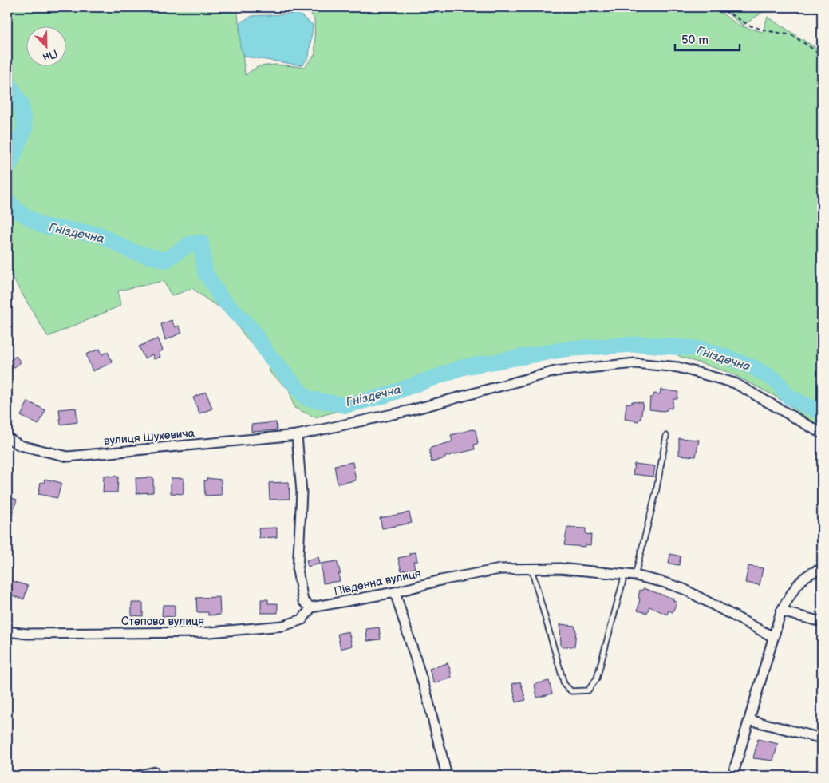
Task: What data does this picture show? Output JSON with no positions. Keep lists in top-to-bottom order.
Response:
{
  "streets": {
    "street": ["вулиця Шухевича", "Південна вулиця", "Степова вулиця"]
  },
  "crossings": [
    ["Південна вулиця", "Степова вулиця"]
  ],
  "water": ["Гніздечна"],
  "scale_bar": "50 m",
  "north": "bottom right"
}
